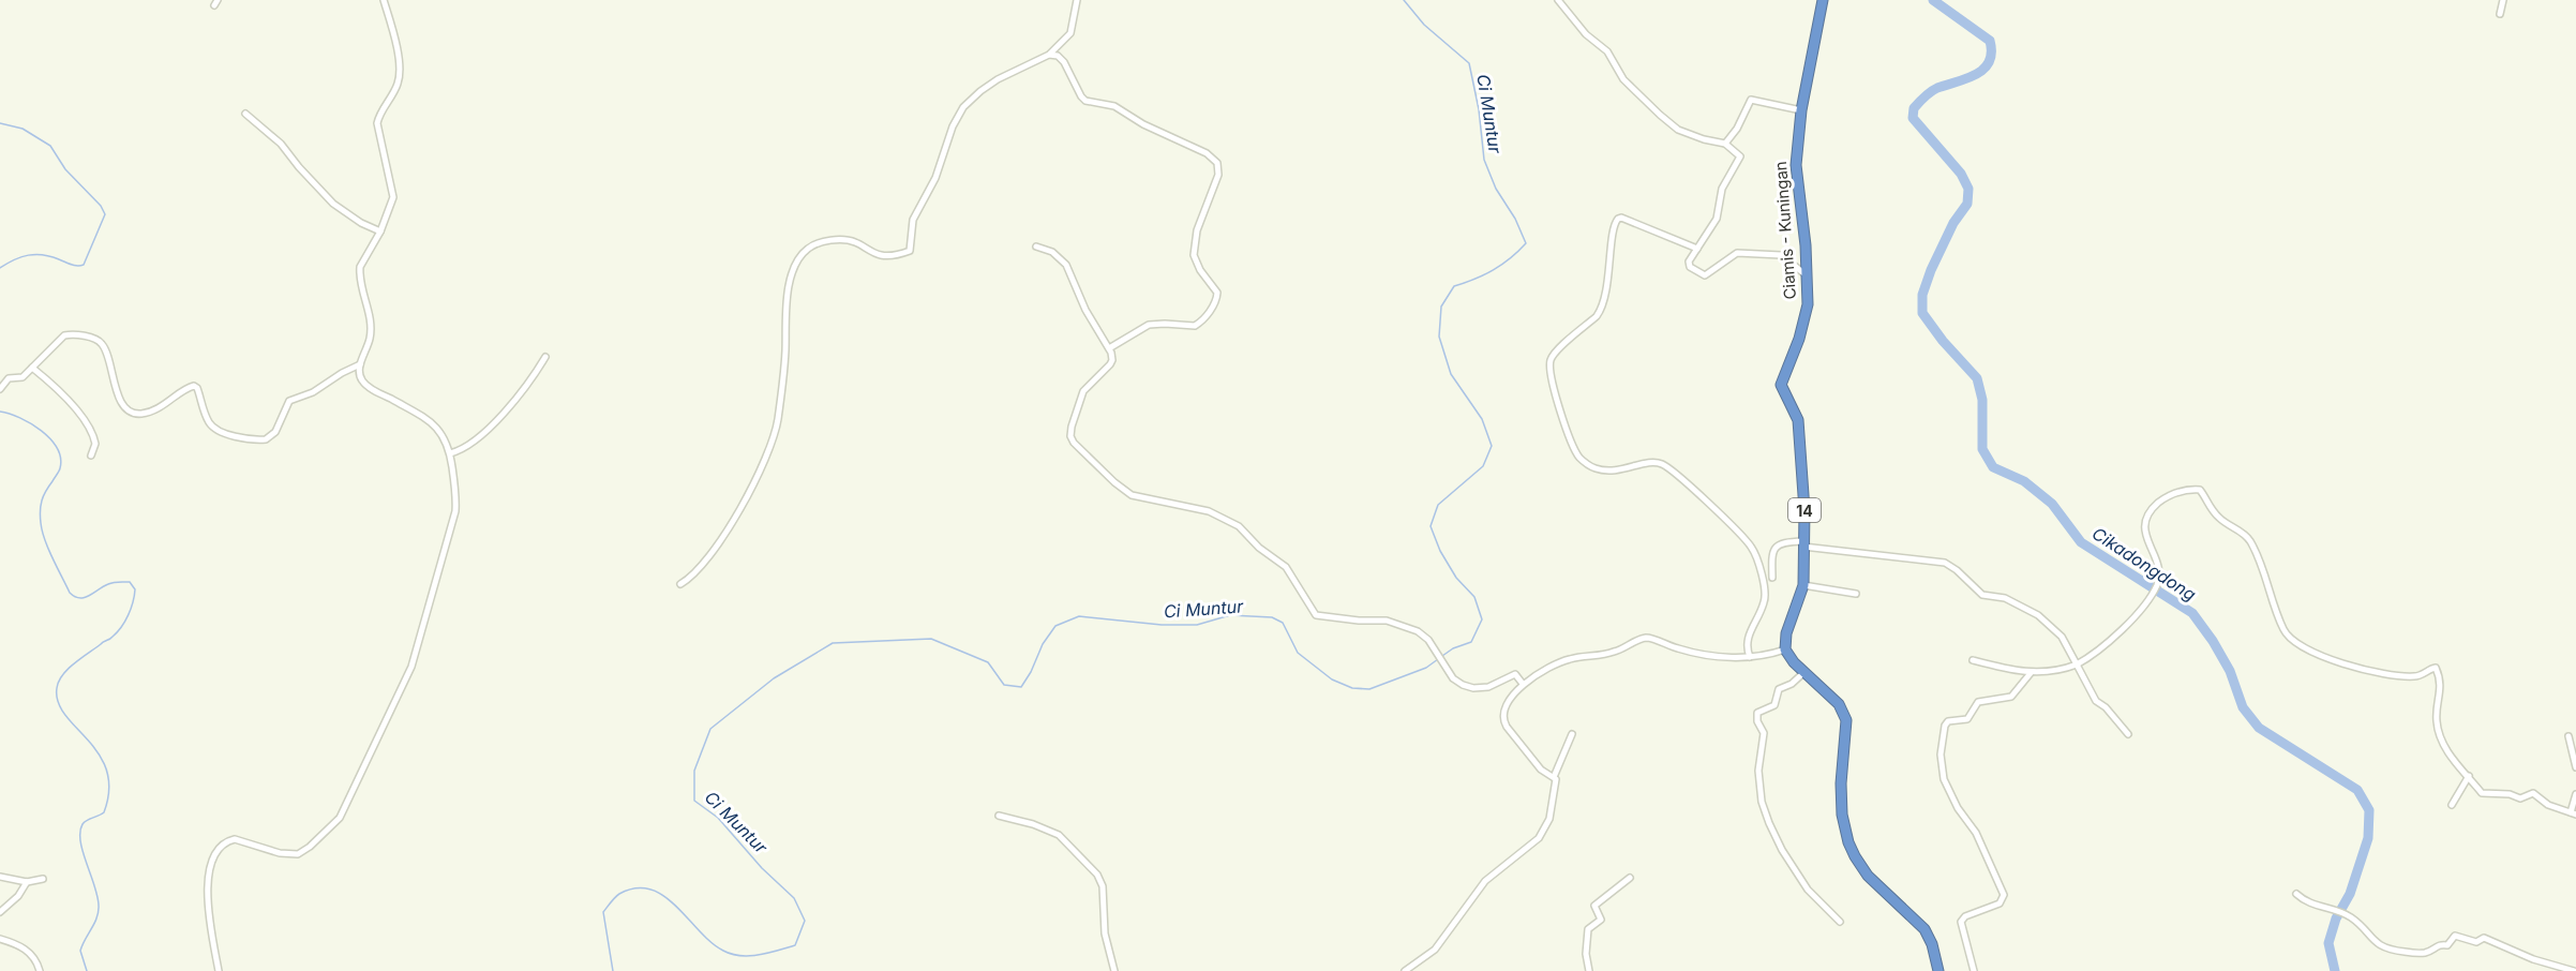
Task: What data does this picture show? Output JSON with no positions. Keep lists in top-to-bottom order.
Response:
{
  "streets": {
    "highway": ["Ciamis - Kuningan", "14"]
  },
  "water": ["Ci Muntur", "Cikadongdong"]
}
